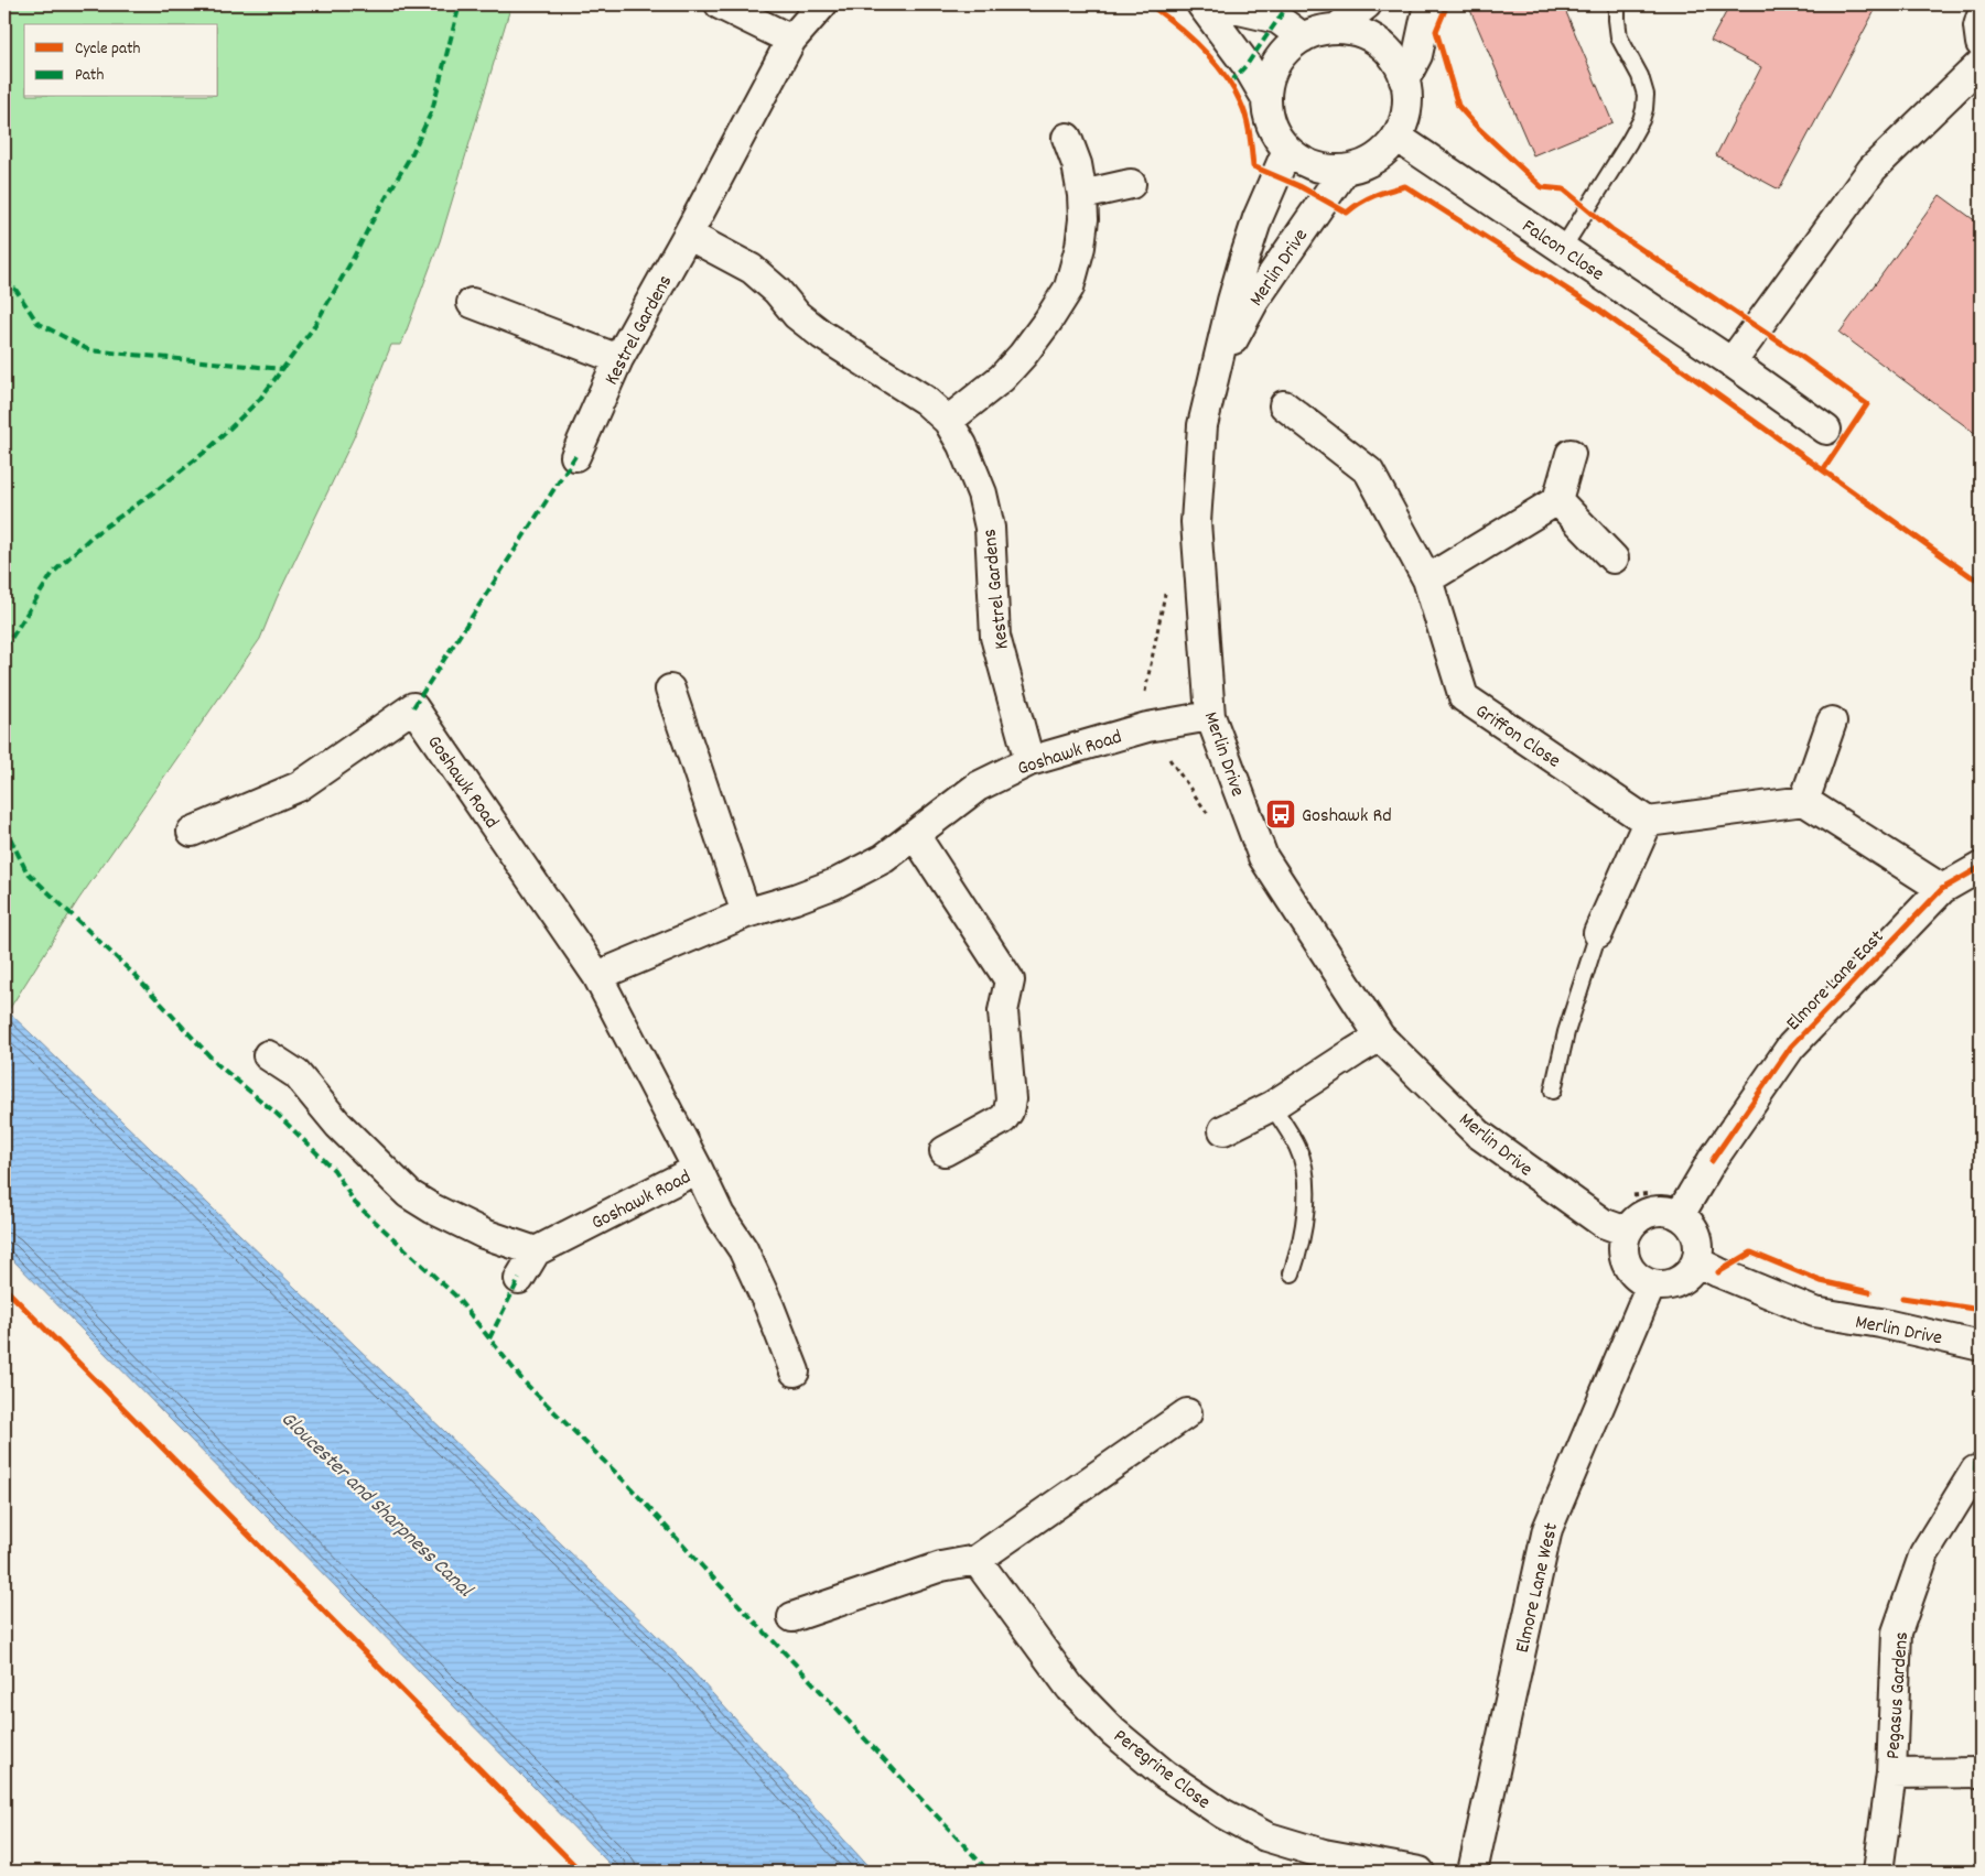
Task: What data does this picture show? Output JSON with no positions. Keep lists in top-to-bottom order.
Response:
{
  "streets": {
    "street": [
      "Falcon Close",
      "Merlin Drive",
      "Kestrel Gardens",
      "Griffon Close",
      "Goshawk Road",
      "Elmore Lane East",
      "Elmore Lane West",
      "Pegasus Gardens",
      "Peregrine Close"
    ]
  },
  "crossings": [
    ["Falcon Close", "Merlin Drive"],
    ["Merlin Drive", "Goshawk Road"],
    ["Merlin Drive", "Elmore Lane East"],
    ["Merlin Drive", "Elmore Lane West"],
    ["Kestrel Gardens", "Goshawk Road"],
    ["Elmore Lane East", "Elmore Lane West"]
  ],
  "water": ["Gloucester and Sharpness Canal"],
  "places": {
    "bus stop": ["Goshawk Rd"]
  },
  "legend": ["Cycle path", "Path"]
}
